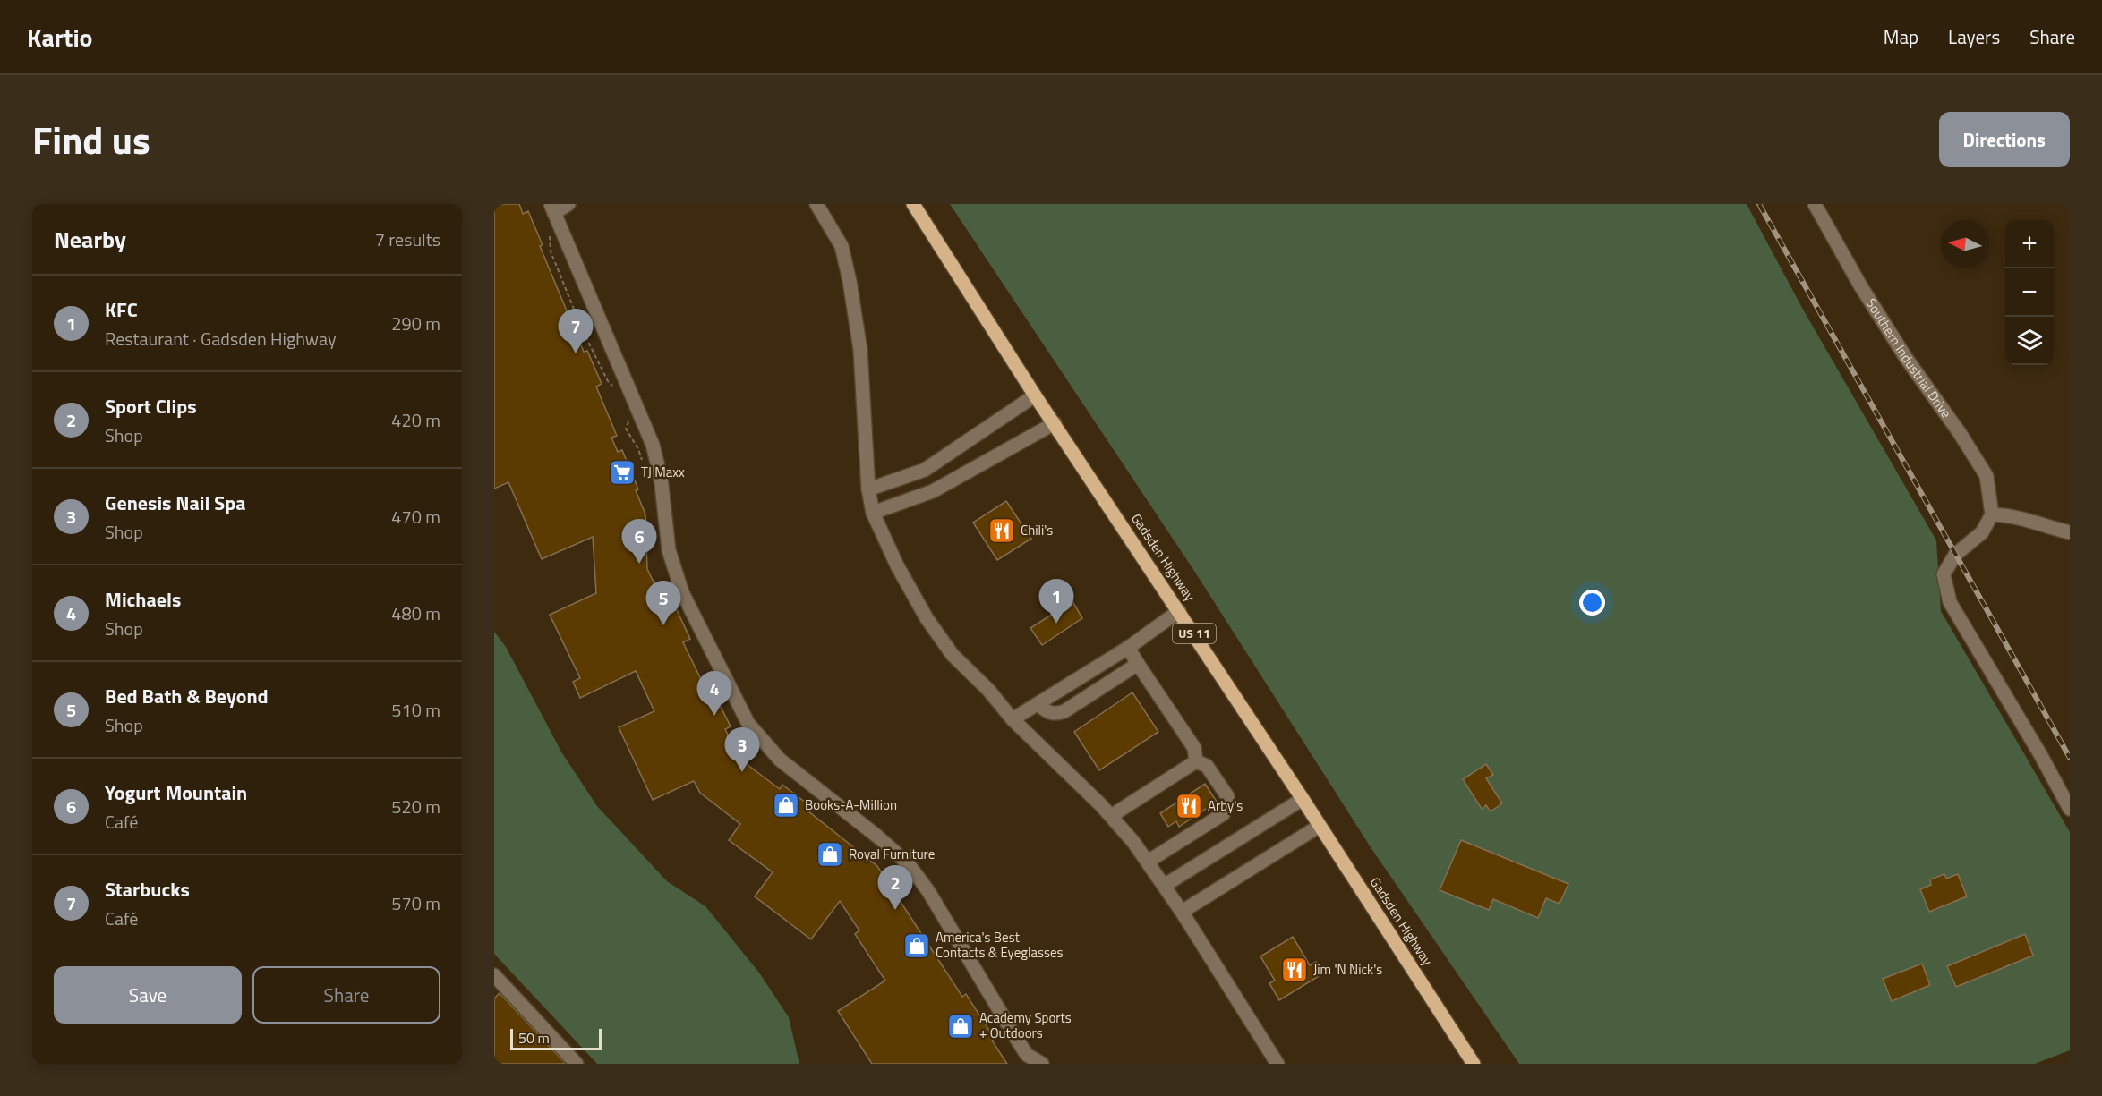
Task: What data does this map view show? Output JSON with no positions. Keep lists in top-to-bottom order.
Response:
{
  "streets": {
    "main road": ["Gadsden Highway", "US 11"],
    "street": ["Southern Industrial Drive"]
  },
  "places": {
    "supermarket": ["TJ Maxx"],
    "restaurant": ["Chili's", "Arby's", "Jim 'N Nick's"],
    "shop": [
      "Books-A-Million",
      "Royal Furniture",
      "America's Best Contacts & Eyeglasses",
      "Academy Sports + Outdoors"
    ]
  },
  "scale_bar": "50 m",
  "north": "left",
  "page": {
    "header": "Kartio",
    "nav": ["Map", "Layers", "Share"],
    "title": "Find us",
    "buttons": [
      "Directions",
      ["Save", "Share"]
    ],
    "heading": ["Nearby", "7 results"],
    "map_buttons": ["+", "−"],
    "list": [
      {
        "mark": "1",
        "name": "KFC",
        "note": "Restaurant · Gadsden Highway",
        "value": "290 m"
      },
      {
        "mark": "2",
        "name": "Sport Clips",
        "note": "Shop",
        "value": "420 m"
      },
      {
        "mark": "3",
        "name": "Genesis Nail Spa",
        "note": "Shop",
        "value": "470 m"
      },
      {
        "mark": "4",
        "name": "Michaels",
        "note": "Shop",
        "value": "480 m"
      },
      {
        "mark": "5",
        "name": "Bed Bath & Beyond",
        "note": "Shop",
        "value": "510 m"
      },
      {
        "mark": "6",
        "name": "Yogurt Mountain",
        "note": "Café",
        "value": "520 m"
      },
      {
        "mark": "7",
        "name": "Starbucks",
        "note": "Café",
        "value": "570 m"
      }
    ],
    "pins": [
      "7",
      "6",
      "1",
      "5",
      "4",
      "3",
      "2"
    ],
    "scale": "50 m"
  }
}
